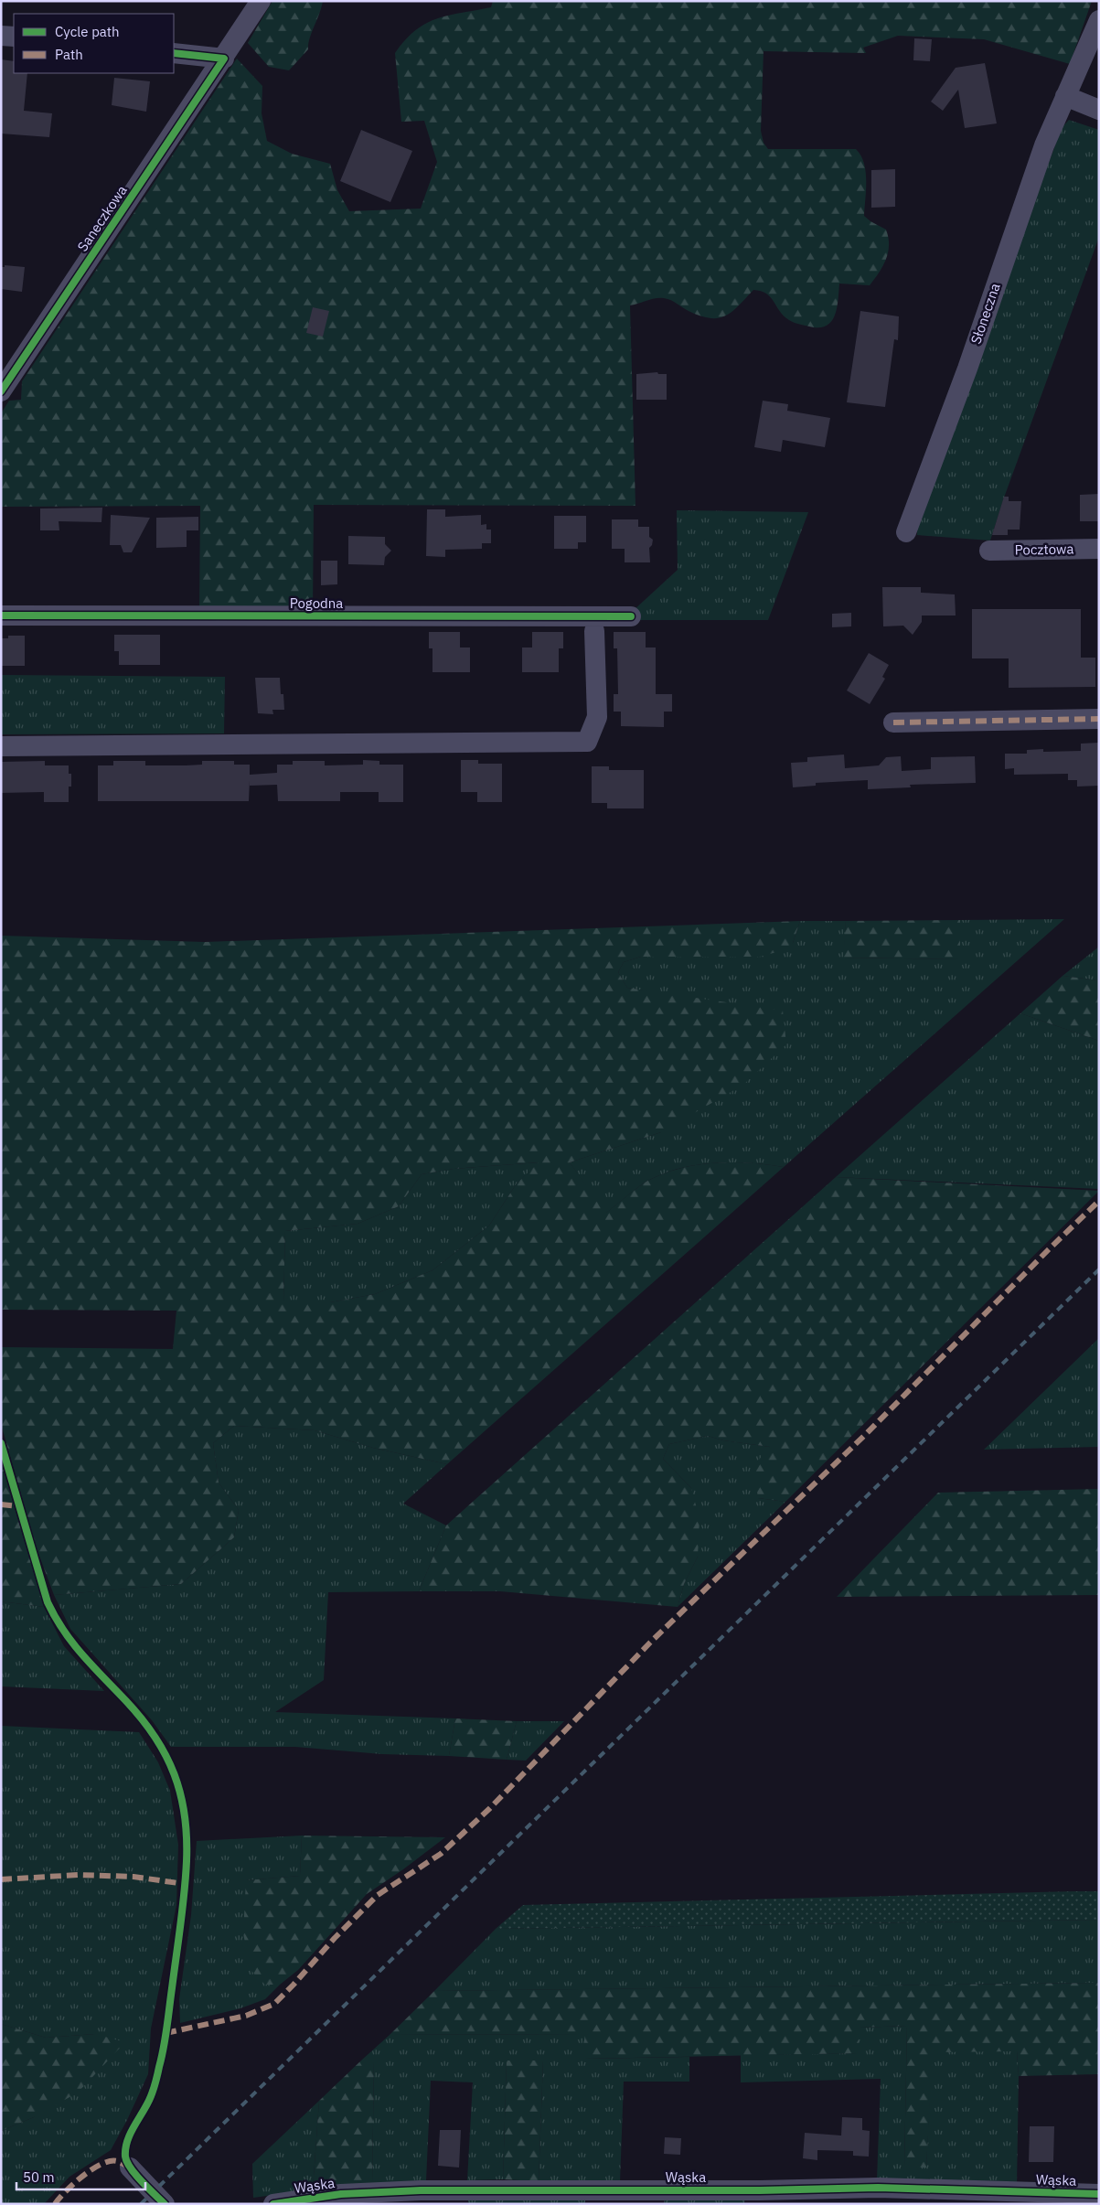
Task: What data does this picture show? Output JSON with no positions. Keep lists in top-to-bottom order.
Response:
{
  "streets": {
    "street": [
      "Saneczkowa",
      "Słoneczna",
      "Pocztowa",
      "Pogodna",
      "Wąska"
    ]
  },
  "legend": ["Cycle path", "Path"],
  "scale_bar": "50 m"
}
